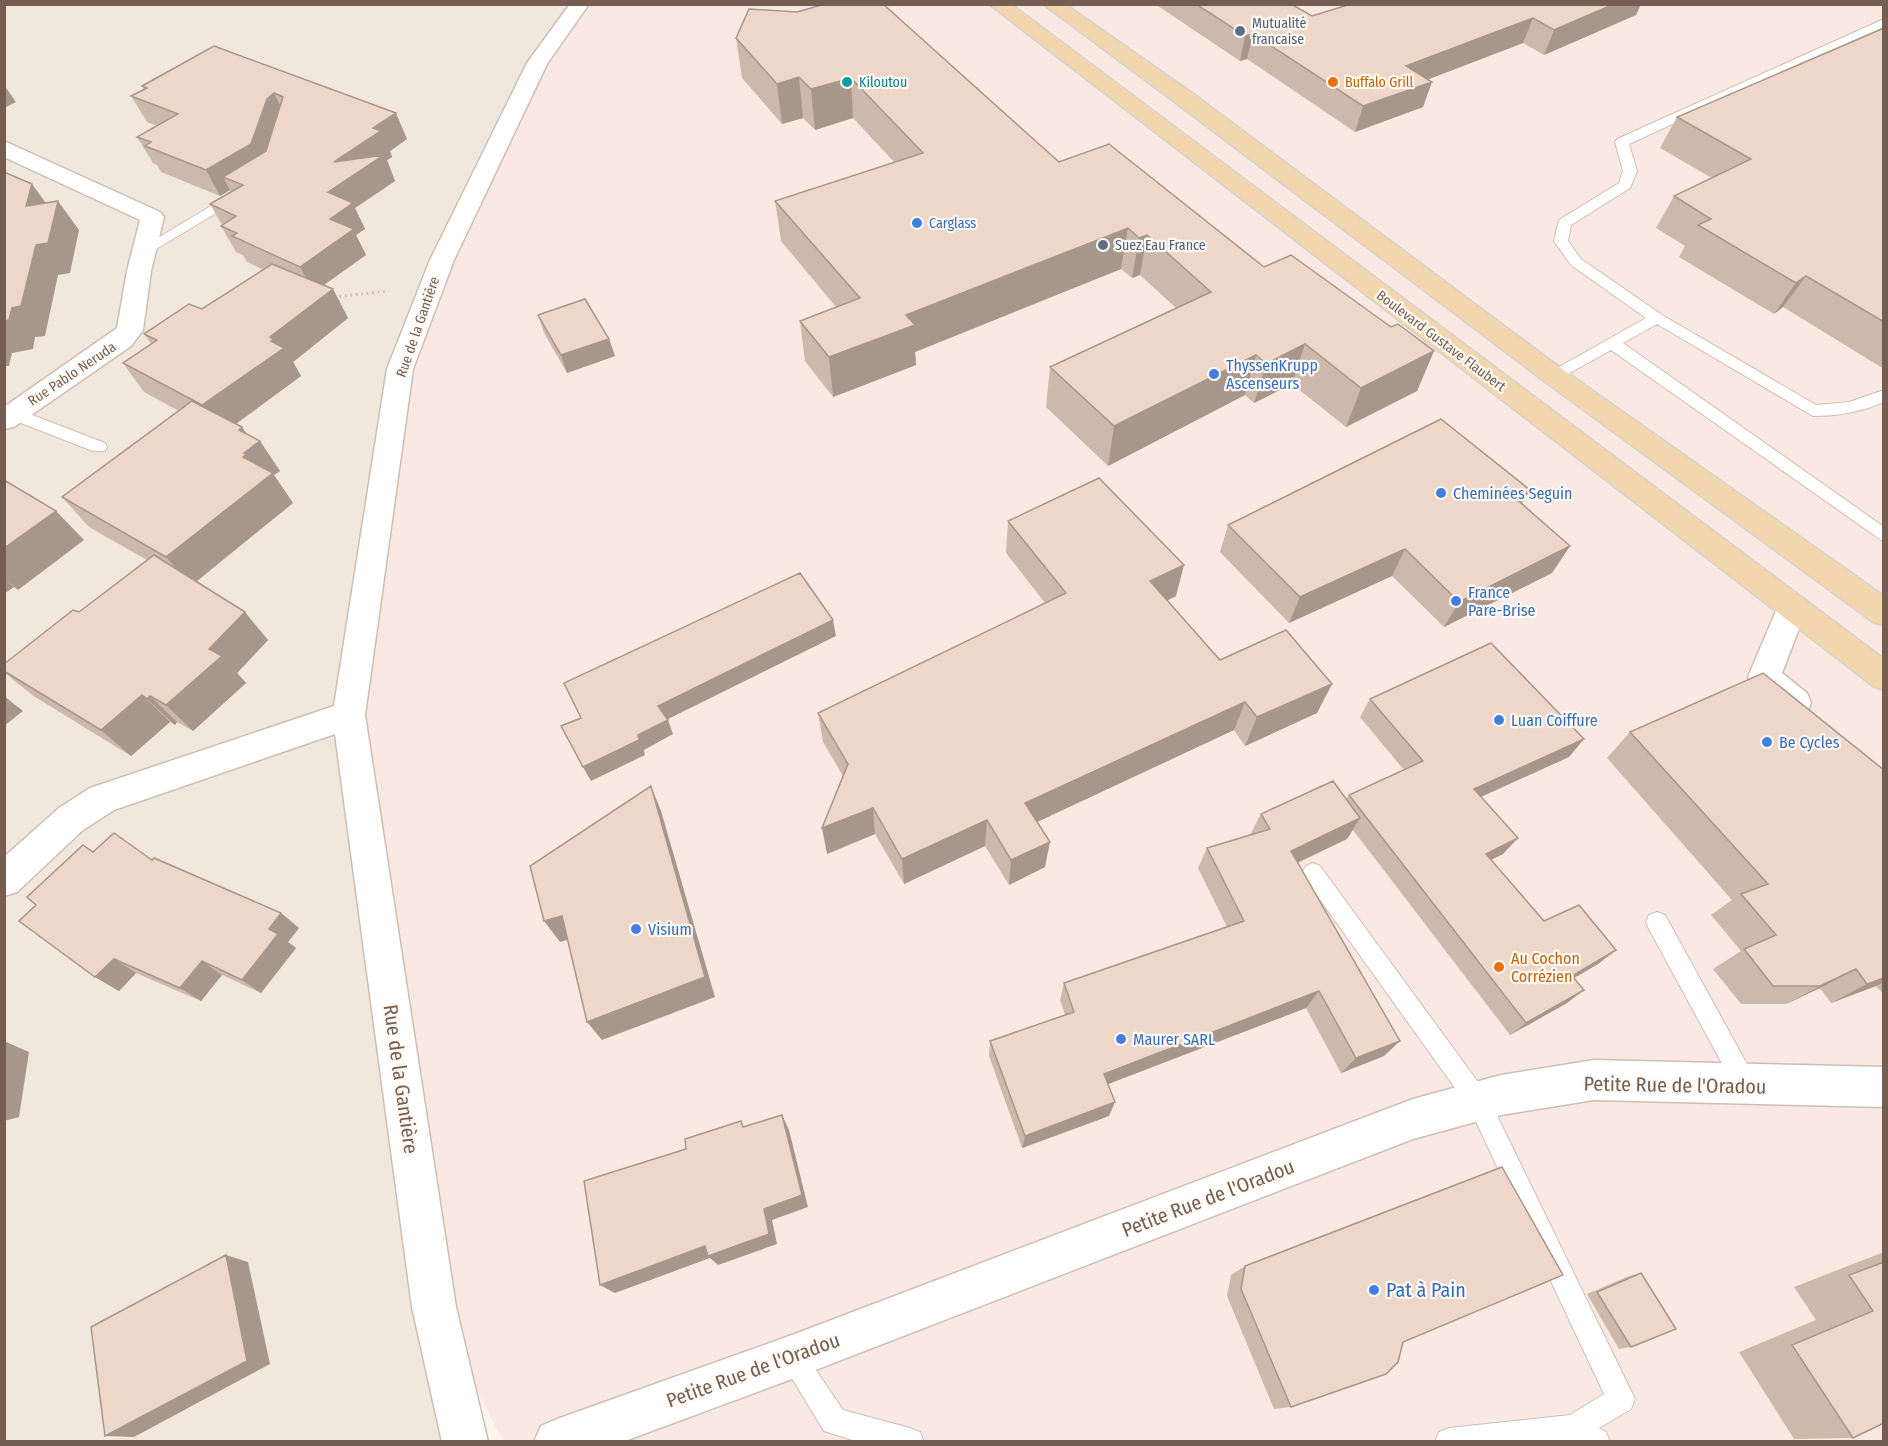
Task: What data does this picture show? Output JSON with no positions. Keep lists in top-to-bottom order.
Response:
{
  "streets": {
    "main road": ["Boulevard Gustave Flaubert"],
    "street": ["Rue de la Gantière", "Rue Pablo Neruda", "Petite Rue de l'Oradou"]
  },
  "places": [
    "Mutualité francaise",
    "Kiloutou",
    "Buffalo Grill",
    "Carglass",
    "Suez Eau France",
    "ThyssenKrupp Ascenseurs",
    "Cheminées Seguin",
    "France Pare-Brise",
    "Luan Coiffure",
    "Be Cycles",
    "Visium",
    "Au Cochon Corrézien",
    "Maurer SARL",
    "Pat à Pain"
  ]
}
